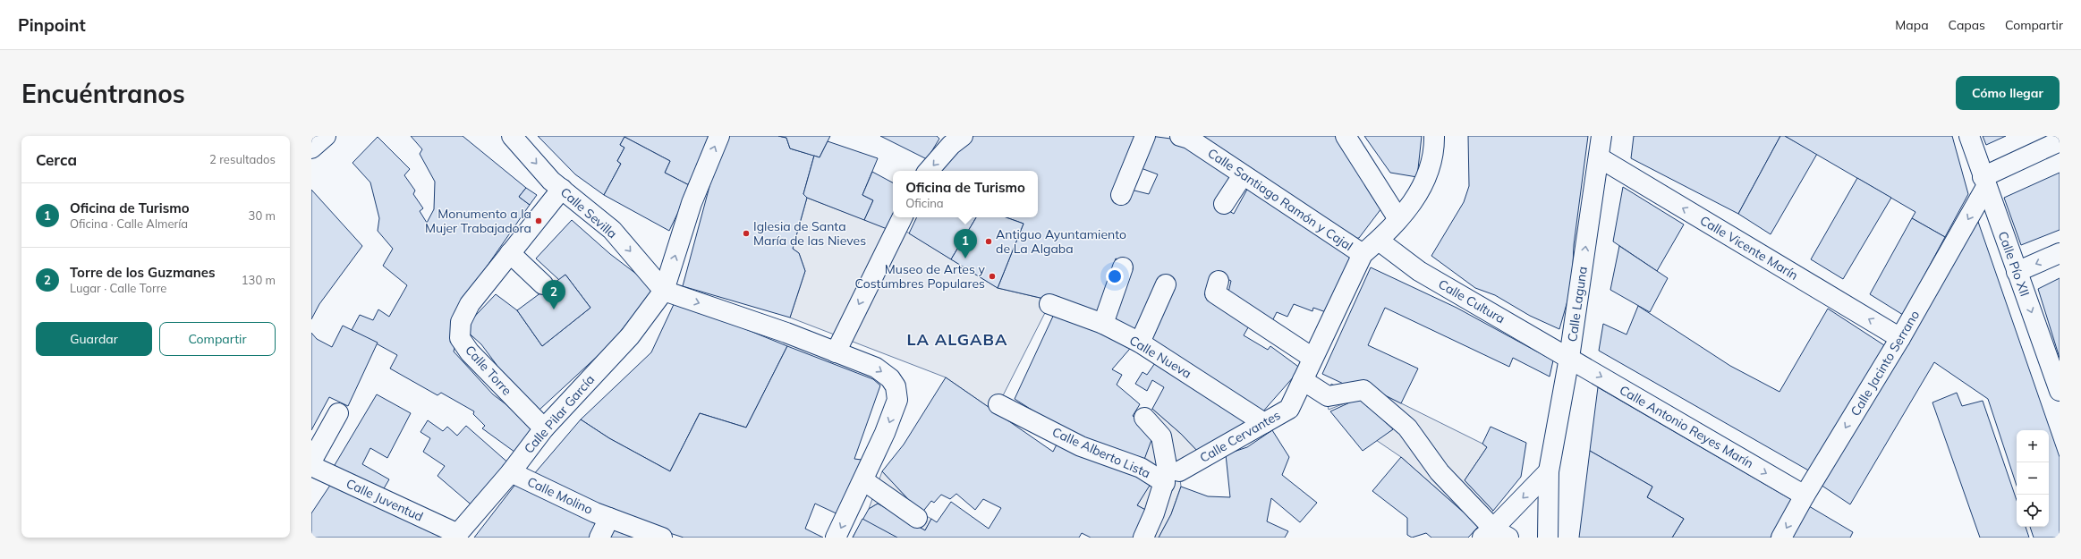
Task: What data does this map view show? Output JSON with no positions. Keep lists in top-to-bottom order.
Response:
{
  "streets": {
    "street": [
      "Calle Santiago Ramón y Cajal",
      "Calle Sevilla",
      "Calle Vicente Marín",
      "Calle Pío XII",
      "Calle Cultura",
      "Calle Laguna",
      "Calle Nueva",
      "Calle Jacinto Serrano",
      "Calle Torre",
      "Calle Pilar García",
      "Calle Antonio Reyes Marín",
      "Calle Cervantes",
      "Calle Alberto Lista",
      "Calle Molino",
      "Calle Juventud"
    ]
  },
  "crossings": [
    ["Calle Santiago Ramón y Cajal", "Calle Cervantes"],
    ["Calle Sevilla", "Calle Torre"],
    ["Calle Sevilla", "Calle Pilar García"],
    ["Calle Vicente Marín", "Calle Laguna"],
    ["Calle Vicente Marín", "Calle Jacinto Serrano"],
    ["Calle Pío XII", "Calle Jacinto Serrano"],
    ["Calle Cultura", "Calle Laguna"],
    ["Calle Cultura", "Calle Antonio Reyes Marín"],
    ["Calle Laguna", "Calle Antonio Reyes Marín"],
    ["Calle Nueva", "Calle Cervantes"],
    ["Calle Jacinto Serrano", "Calle Antonio Reyes Marín"],
    ["Calle Torre", "Calle Pilar García"],
    ["Calle Pilar García", "Calle Molino"],
    ["Calle Pilar García", "Calle Juventud"],
    ["Calle Cervantes", "Calle Alberto Lista"]
  ],
  "one_way": [
    "Calle Sevilla",
    "Calle Vicente Marín",
    "Calle Pío XII",
    "Calle Jacinto Serrano",
    "Calle Antonio Reyes Marín"
  ],
  "districts": ["LA ALGABA"],
  "places": [
    "Monumento a la Mujer Trabajadora",
    "Iglesia de Santa María de las Nieves",
    "Antiguo Ayuntamiento de La Algaba",
    "Museo de Artes y Costumbres Populares"
  ],
  "page": {
    "header": "Pinpoint",
    "nav": ["Mapa", "Capas", "Compartir"],
    "buttons": [
      "Cómo llegar",
      ["Guardar", "Compartir"]
    ],
    "title": "Encuéntranos",
    "heading": ["Cerca", "2 resultados"],
    "popup": ["Oficina de Turismo", "Oficina"],
    "list": [
      {
        "mark": "1",
        "name": "Oficina de Turismo",
        "note": "Oficina · Calle Almería",
        "value": "30 m"
      },
      {
        "mark": "2",
        "name": "Torre de los Guzmanes",
        "note": "Lugar · Calle Torre",
        "value": "130 m"
      }
    ],
    "pins": ["1", "2"],
    "map_buttons": ["+", "−"]
  }
}
